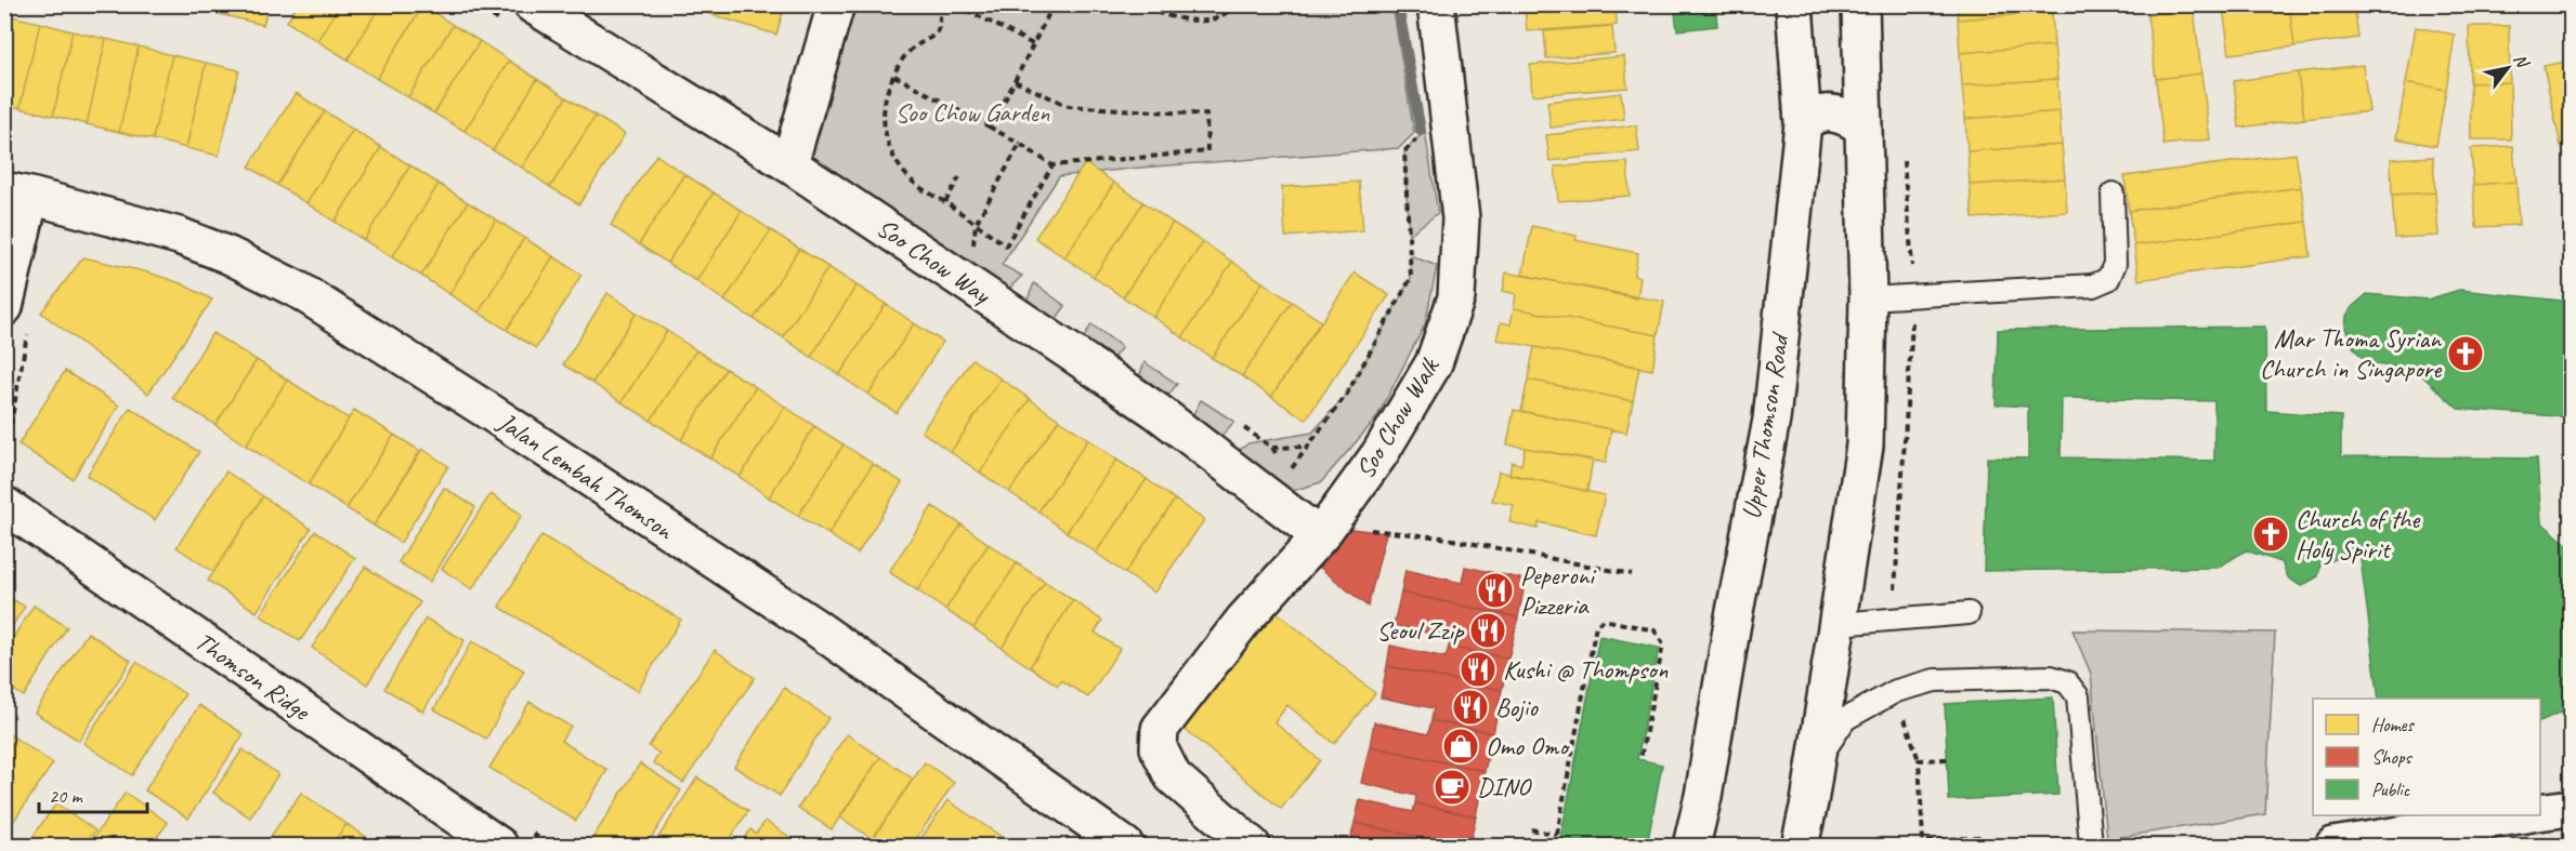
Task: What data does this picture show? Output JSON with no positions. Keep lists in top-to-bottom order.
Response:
{
  "streets": {
    "street": [
      "Soo Chow Way",
      "Soo Chow Walk",
      "Upper Thomson Road",
      "Jalan Lembah Thomson",
      "Thomson Ridge"
    ]
  },
  "crossings": [
    ["Soo Chow Way", "Soo Chow Walk"]
  ],
  "parks": ["Soo Chow Garden"],
  "places": {
    "church": ["Mar Thoma Syrian Church in Singapore", "Church of the Holy Spirit"],
    "restaurant": [
      "Peperoni Pizzeria",
      "Seoul Zzip",
      "Kushi @ Thompson",
      "Bojio"
    ],
    "shop": ["Omo Omo"],
    "cafe": ["DINO"]
  },
  "legend": ["Homes", "Shops", "Public"],
  "scale_bar": "20 m",
  "north": "top right"
}
